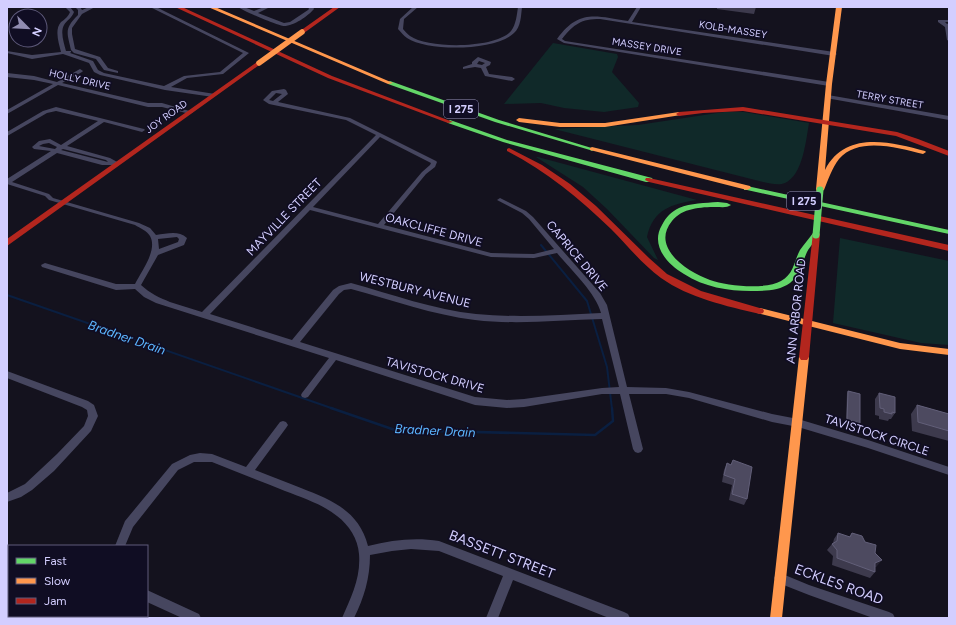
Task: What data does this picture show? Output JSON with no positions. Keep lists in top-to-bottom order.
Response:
{
  "streets": {
    "main road": ["I 275", "JOY ROAD", "ANN ARBOR ROAD"],
    "street": [
      "KOLB-MASSEY",
      "MASSEY DRIVE",
      "HOLLY DRIVE",
      "TERRY STREET",
      "MAYVILLE STREET",
      "OAKCLIFFE DRIVE",
      "CAPRICE DRIVE",
      "WESTBURY AVENUE",
      "TAVISTOCK DRIVE",
      "TAVISTOCK CIRCLE",
      "BASSETT STREET",
      "ECKLES ROAD"
    ]
  },
  "crossings": [
    ["KOLB-MASSEY", "MASSEY DRIVE"],
    ["KOLB-MASSEY", "ANN ARBOR ROAD"],
    ["MASSEY DRIVE", "ANN ARBOR ROAD"],
    ["HOLLY DRIVE", "JOY ROAD"],
    ["TERRY STREET", "ANN ARBOR ROAD"],
    ["MAYVILLE STREET", "OAKCLIFFE DRIVE"],
    ["MAYVILLE STREET", "TAVISTOCK DRIVE"],
    ["OAKCLIFFE DRIVE", "CAPRICE DRIVE"],
    ["CAPRICE DRIVE", "WESTBURY AVENUE"],
    ["CAPRICE DRIVE", "TAVISTOCK DRIVE"],
    ["WESTBURY AVENUE", "TAVISTOCK DRIVE"],
    ["ANN ARBOR ROAD", "TAVISTOCK DRIVE"],
    ["ANN ARBOR ROAD", "TAVISTOCK CIRCLE"],
    ["ANN ARBOR ROAD", "ECKLES ROAD"],
    ["TAVISTOCK DRIVE", "TAVISTOCK CIRCLE"]
  ],
  "water": ["Bradner Drain"],
  "legend": ["Fast", "Slow", "Jam"],
  "north": "bottom right"
}
